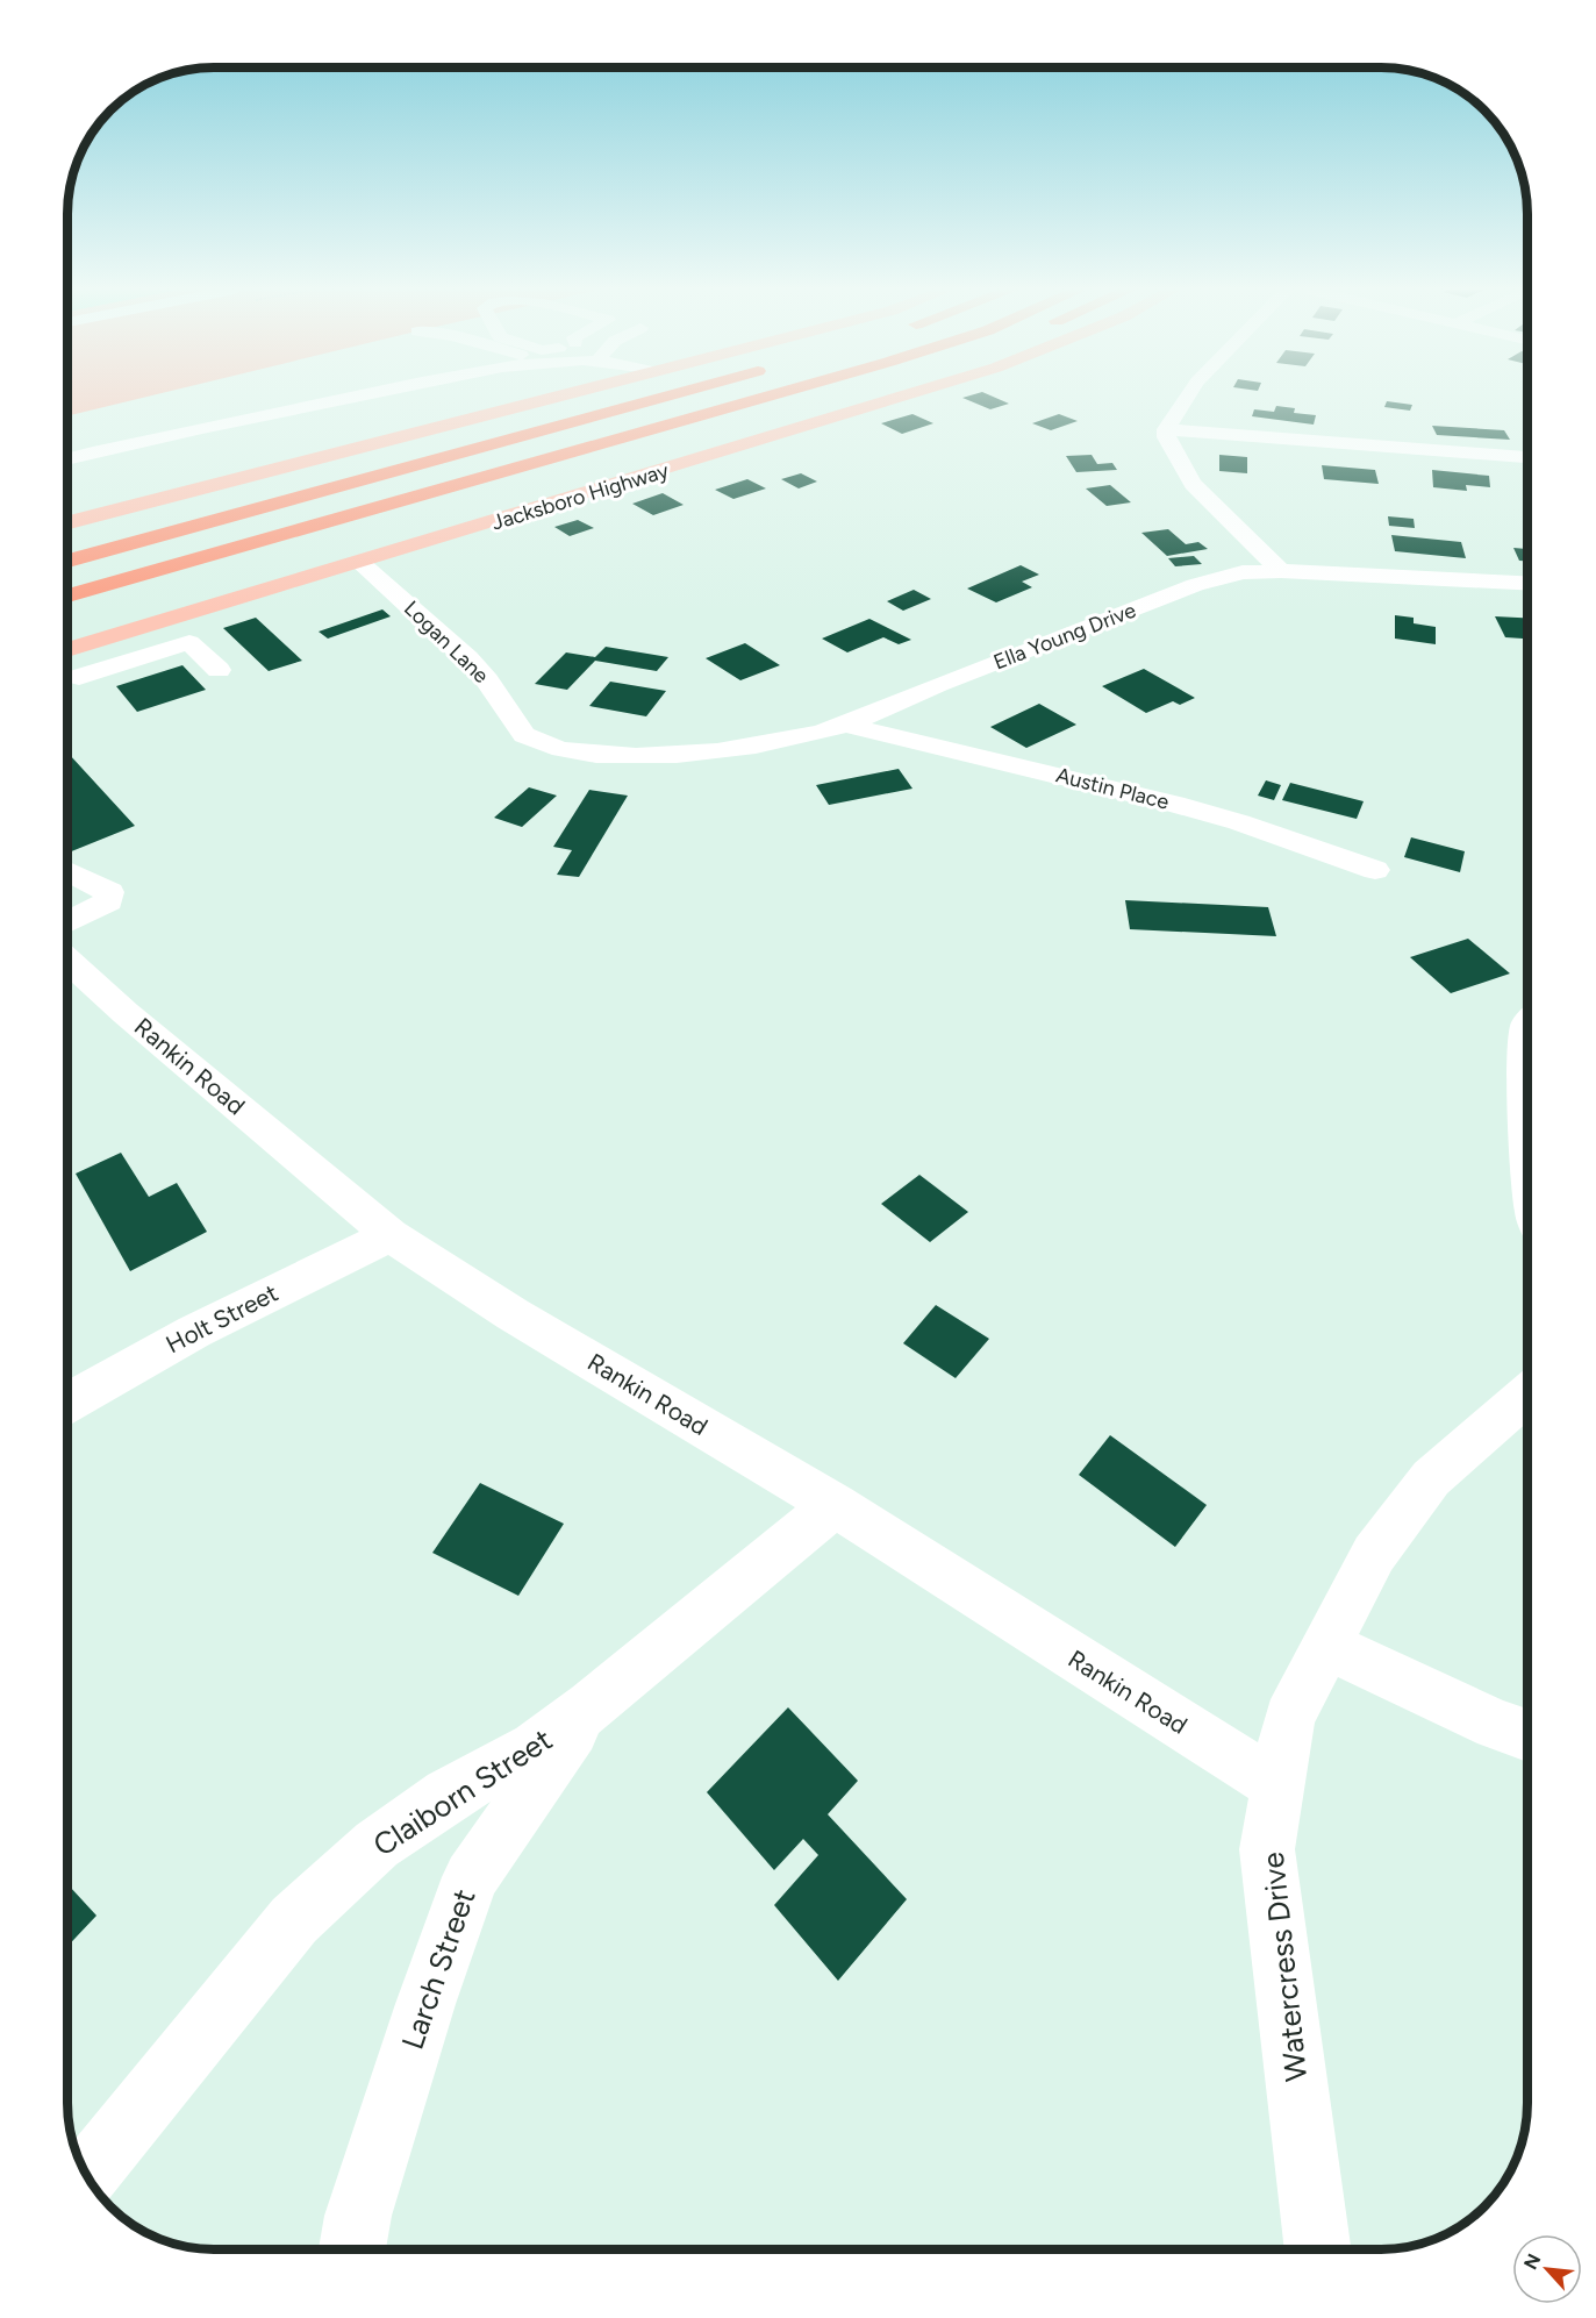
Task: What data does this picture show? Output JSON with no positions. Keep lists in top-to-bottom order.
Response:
{
  "streets": {
    "highway": ["Jacksboro Highway"],
    "street": [
      "Ella Young Drive",
      "Logan Lane",
      "Austin Place",
      "Rankin Road",
      "Holt Street",
      "Claiborn Street",
      "Watercress Drive",
      "Larch Street"
    ]
  },
  "crossings": [
    ["Jacksboro Highway", "Logan Lane"],
    ["Ella Young Drive", "Logan Lane"],
    ["Ella Young Drive", "Austin Place"],
    ["Rankin Road", "Holt Street"],
    ["Rankin Road", "Claiborn Street"],
    ["Rankin Road", "Watercress Drive"],
    ["Claiborn Street", "Larch Street"]
  ],
  "north": "top left"
}
